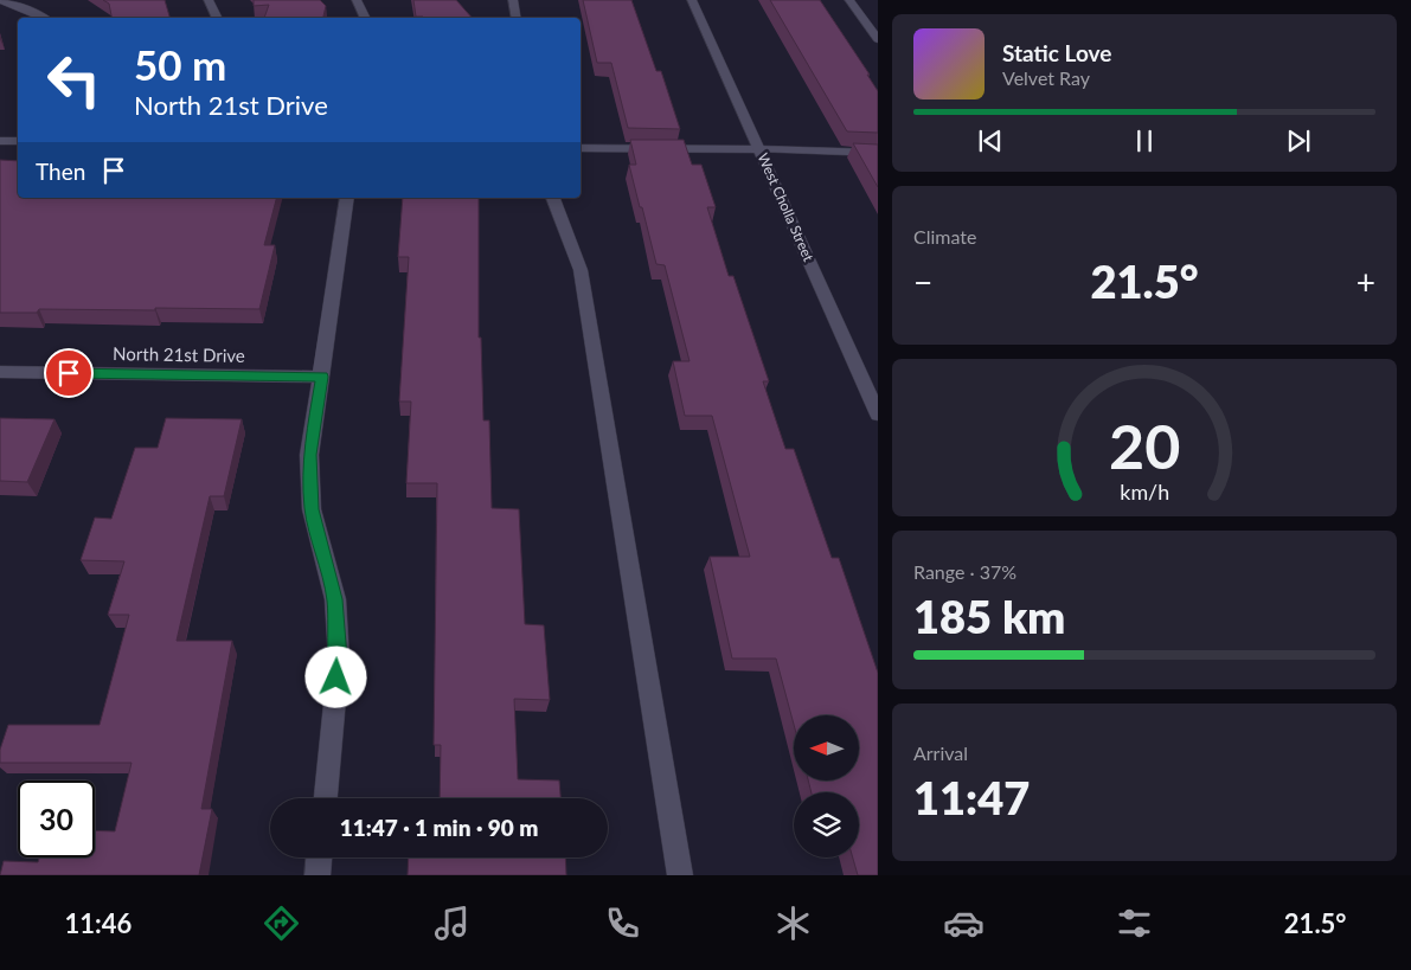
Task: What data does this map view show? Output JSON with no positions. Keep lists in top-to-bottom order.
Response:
{
  "streets": {
    "street": ["West Cholla Street", "North 21st Drive"]
  },
  "north": "left",
  "page": {
    "turn": ["50 m", "North 21st Drive"],
    "song": ["Static Love", "Velvet Ray"],
    "then": "Then",
    "tile": [
      "Climate",
      ["Range · 37%", "185 km"],
      ["Arrival", "11:47"]
    ],
    "heat": ["−", "21.5°", "+"],
    "limit": "30",
    "trip": "11:47 · 1 min · 90 m",
    "tabs": ["11:46", "21.5°"],
    "gauge": ["20", "km/h"]
  }
}
